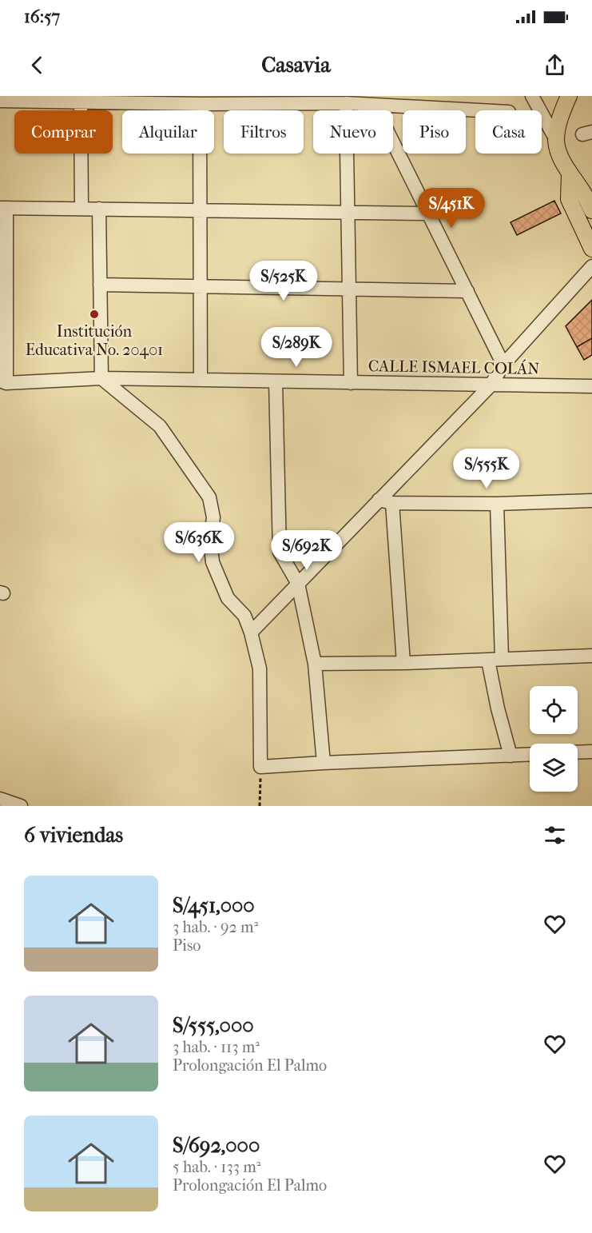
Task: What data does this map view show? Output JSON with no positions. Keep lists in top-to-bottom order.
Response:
{
  "streets": {
    "street": ["CALLE ISMAEL COLÁN"]
  },
  "places": ["Institución Educativa No. 20401"],
  "page": {
    "status": "16:57",
    "header": "Casavia",
    "chip": [
      "Comprar",
      "Alquilar",
      "Filtros",
      "Nuevo",
      "Piso",
      "Casa"
    ],
    "price": [
      "S/451K",
      "S/525K",
      "S/289K",
      "S/555K",
      "S/636K",
      "S/692K"
    ],
    "heading": "6 viviendas",
    "list": [
      {
        "name": "S/451,000",
        "note": "3 hab. · 92 m² · Piso"
      },
      {
        "name": "S/555,000",
        "note": "3 hab. · 113 m² · Prolongación El Palmo"
      },
      {
        "name": "S/692,000",
        "note": "5 hab. · 133 m² · Prolongación El Palmo"
      }
    ]
  }
}
